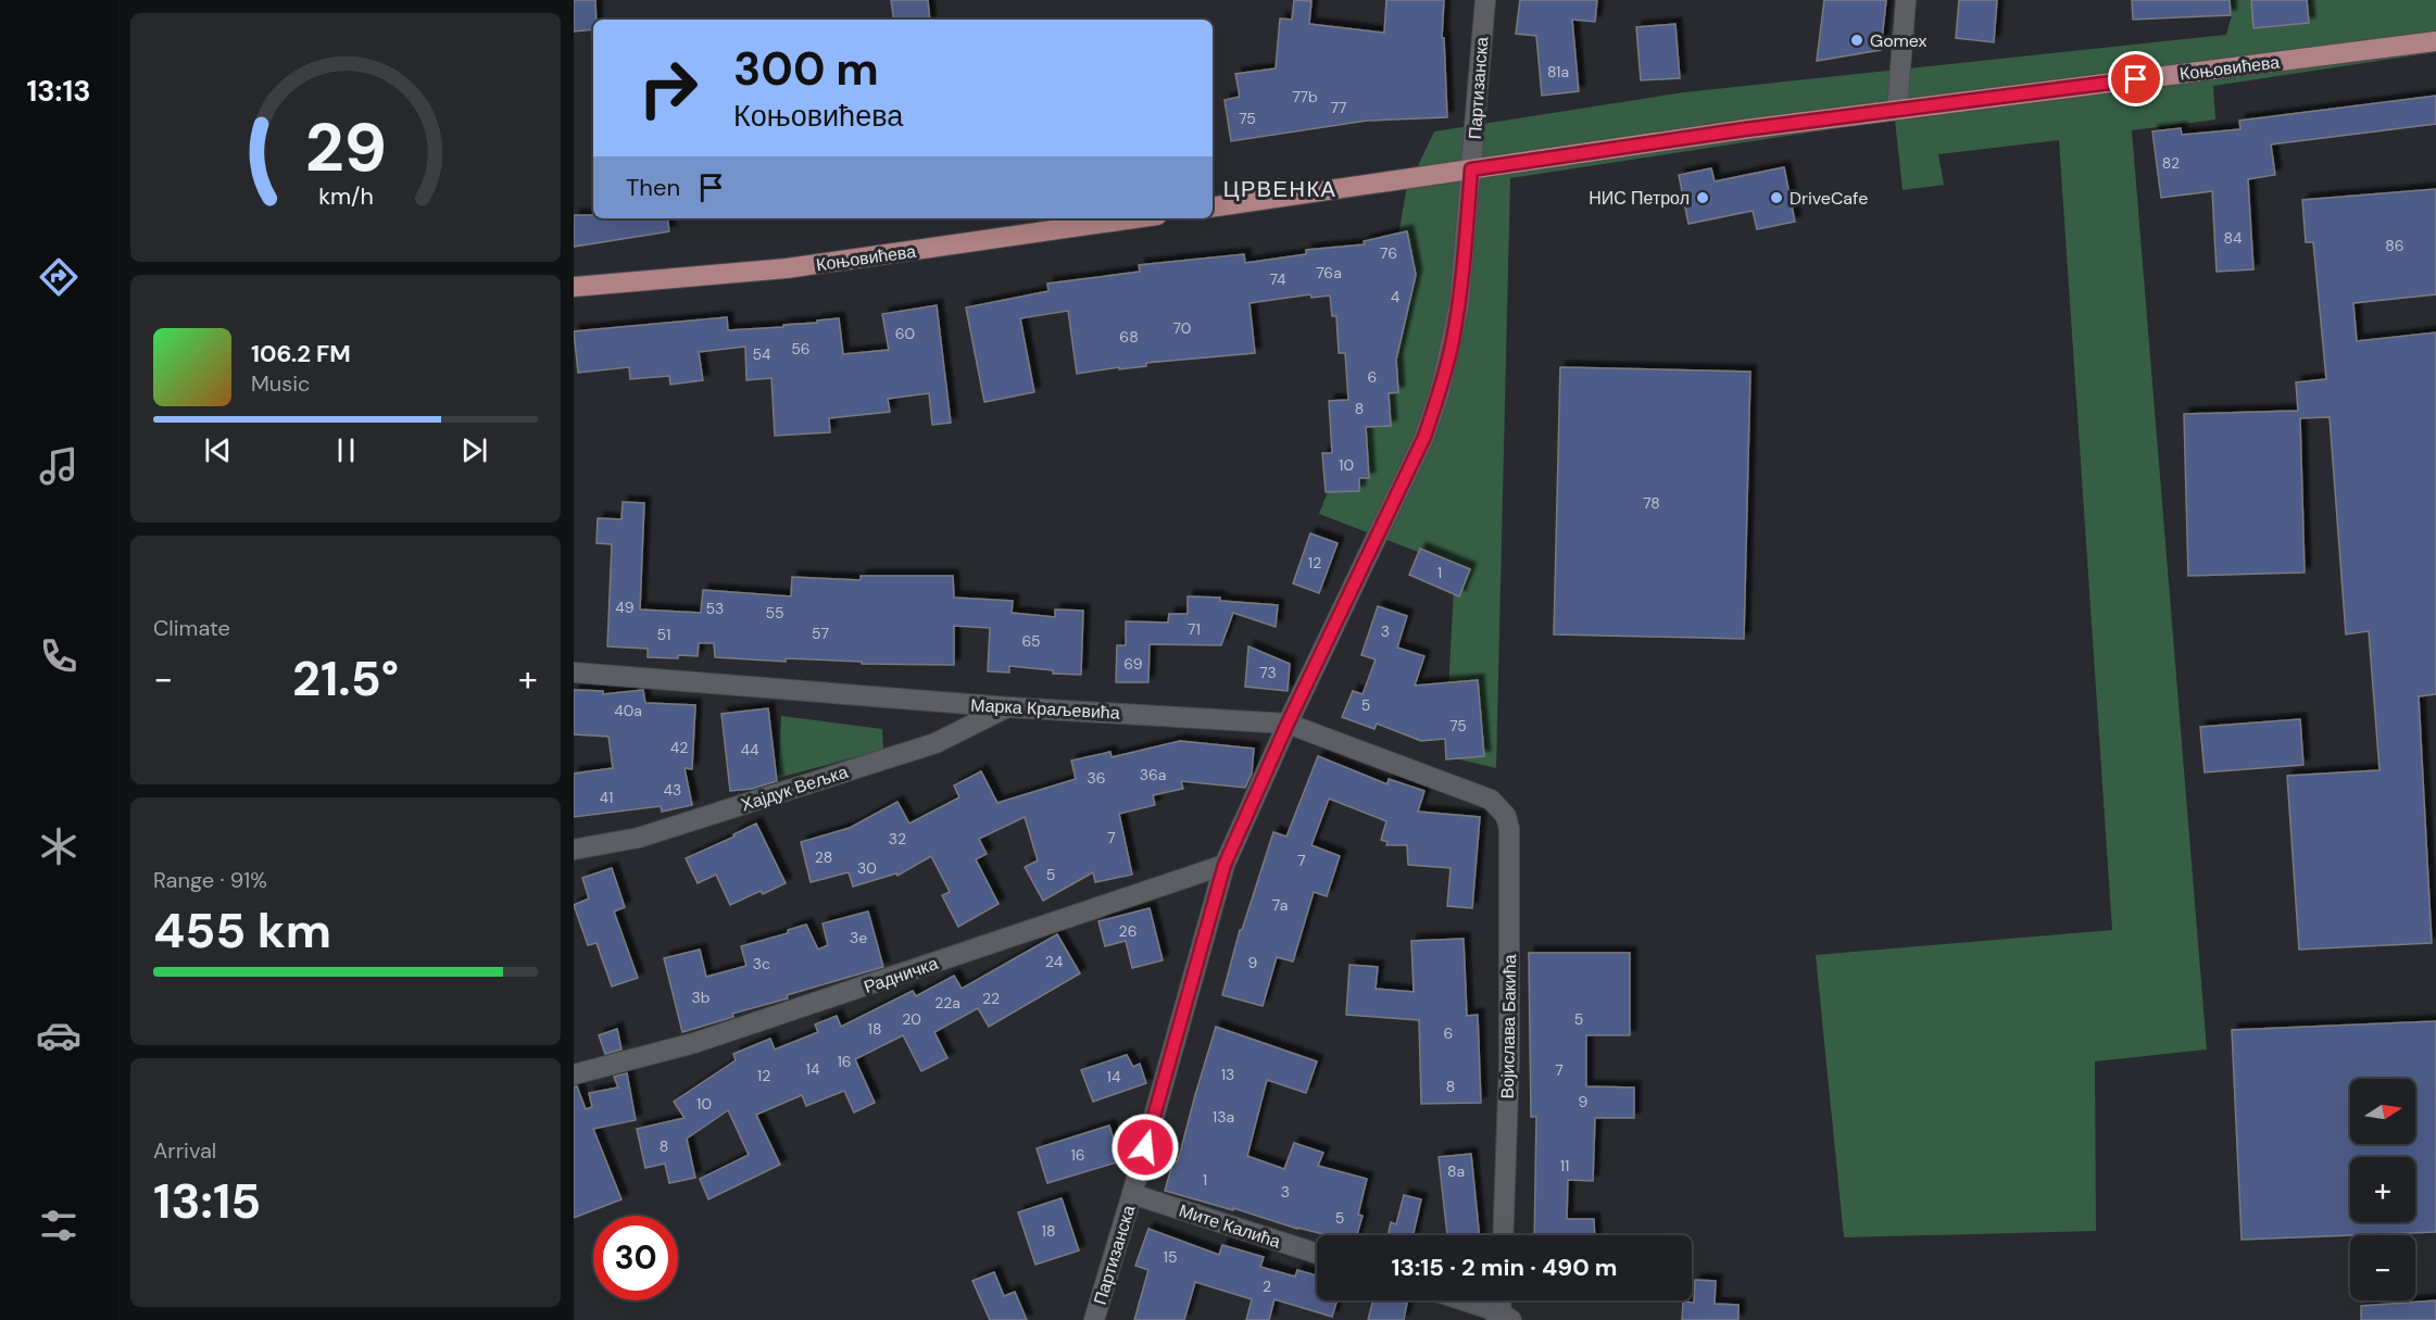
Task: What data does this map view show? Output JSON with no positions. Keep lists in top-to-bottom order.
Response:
{
  "streets": {
    "main road": ["Коњовићева"],
    "street": [
      "Партизанска",
      "Марка Краљевића",
      "Хајдук Вељка",
      "Радничка",
      "Војислава Бакића",
      "Мите Калића"
    ]
  },
  "crossings": [
    ["Коњовићева", "Партизанска"],
    ["Партизанска", "Марка Краљевића"],
    ["Партизанска", "Радничка"],
    ["Партизанска", "Мите Калића"],
    ["Марка Краљевића", "Хајдук Вељка"],
    ["Марка Краљевића", "Војислава Бакића"]
  ],
  "districts": ["ЦРВЕНКА"],
  "places": ["Gomex", "НИС Петрол", "DriveCafe"],
  "house_numbers": [
    "81a",
    "77b",
    "77",
    "75",
    "82",
    "84",
    "86",
    "76",
    "76a",
    "74",
    "4",
    "70",
    "60",
    "68",
    "56",
    "54",
    "6",
    "8",
    "10",
    "78",
    "12",
    "1",
    "49",
    "53",
    "55",
    "71",
    "3",
    "57",
    "51",
    "65",
    "69",
    "73",
    "5",
    "40a",
    "75",
    "42",
    "44",
    "36a",
    "36",
    "43",
    "41",
    "7",
    "32",
    "28",
    "7",
    "30",
    "5",
    "7a",
    "26",
    "3e",
    "24",
    "9",
    "3c",
    "3b",
    "22",
    "22a",
    "20",
    "5",
    "18",
    "6",
    "16",
    "14",
    "7",
    "13",
    "12",
    "14",
    "8",
    "9",
    "10",
    "13a",
    "8",
    "16",
    "11",
    "8a",
    "1",
    "3",
    "5",
    "18",
    "15",
    "2"
  ],
  "north": "right",
  "page": {
    "tabs": "13:13",
    "turn": ["300 m", "Коњовићева"],
    "then": "Then",
    "song": ["106.2 FM", "Music"],
    "tile": [
      "Climate",
      ["Range · 91%", "455 km"],
      ["Arrival", "13:15"]
    ],
    "heat": ["−", "21.5°", "+"],
    "map_buttons": ["+", "−"],
    "limit": "30",
    "trip": "13:15 · 2 min · 490 m",
    "gauge": ["29", "km/h"]
  }
}
